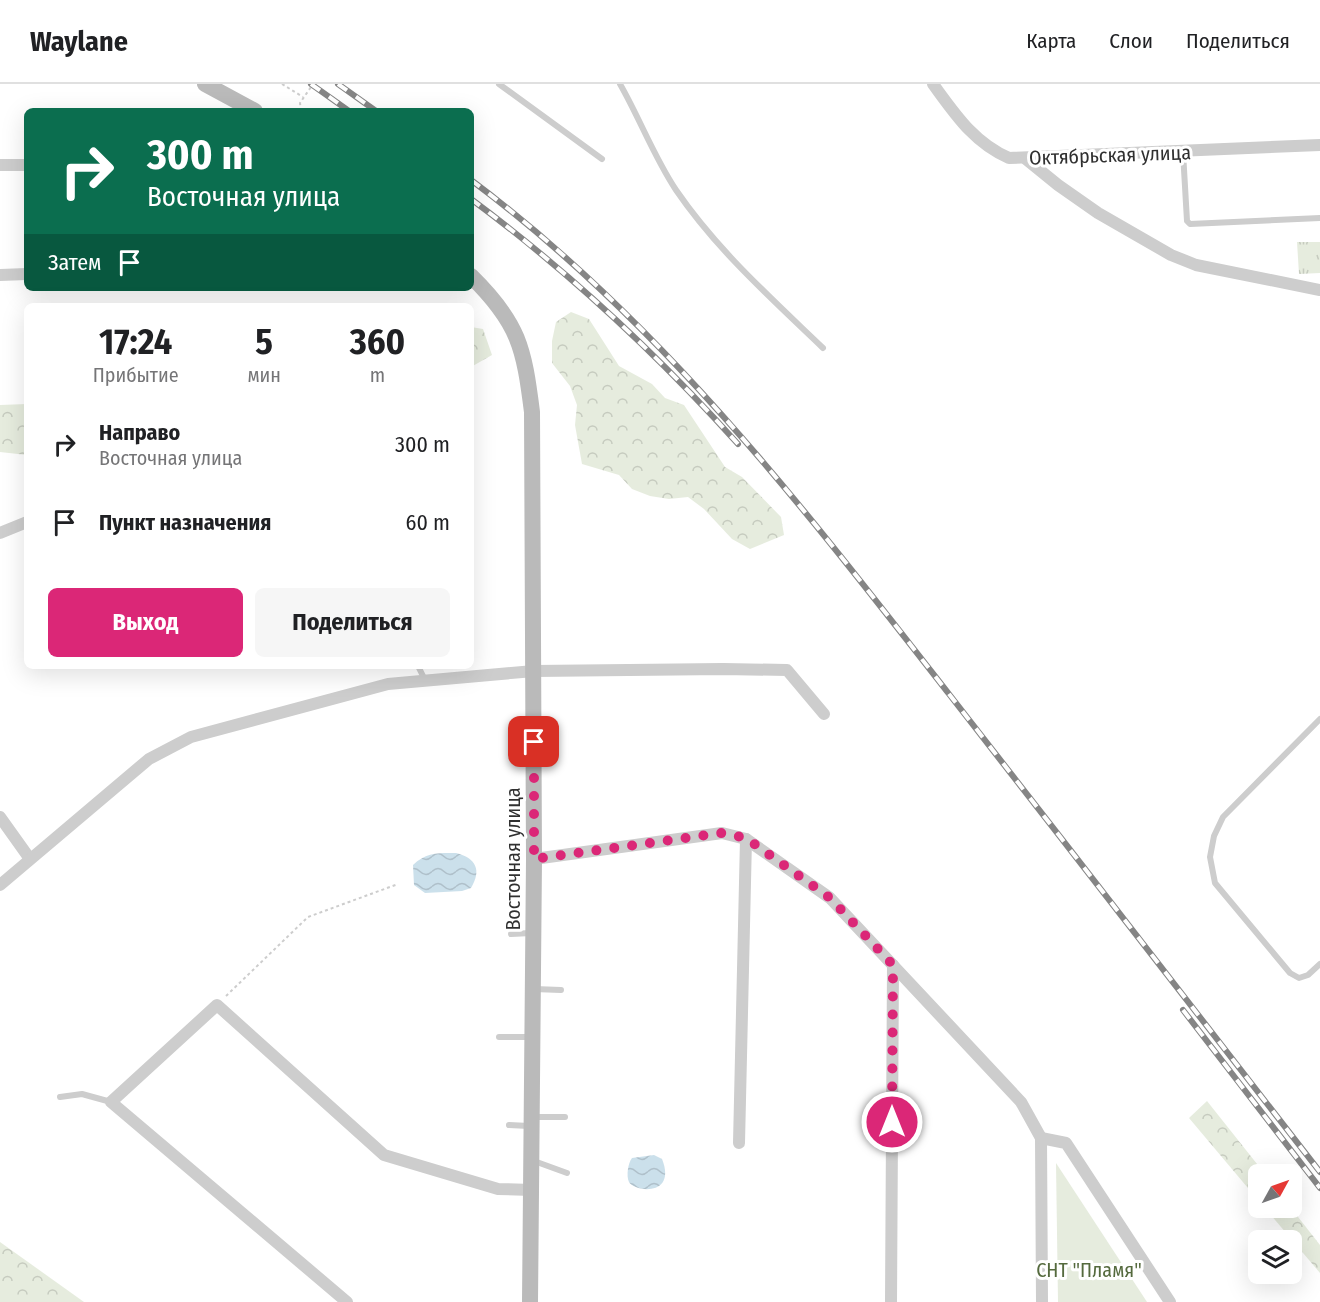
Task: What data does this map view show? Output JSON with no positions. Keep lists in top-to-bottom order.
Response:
{
  "streets": {
    "main road": ["Восточная улица"],
    "street": ["Октябрьская улица"]
  },
  "parks": ["СНТ \"Пламя\""],
  "north": "top right",
  "page": {
    "header": "Waylane",
    "nav": ["Карта", "Слои", "Поделиться"],
    "turn": ["300 m", "Восточная улица"],
    "then": "Затем",
    "eta": [
      "17:24",
      "Прибытие",
      "5",
      "мин",
      "360",
      "m"
    ],
    "list": [
      {
        "name": "Направо",
        "note": "Восточная улица",
        "value": "300 m"
      },
      {
        "name": "Пункт назначения",
        "value": "60 m"
      }
    ],
    "buttons": ["Выход", "Поделиться"]
  }
}
